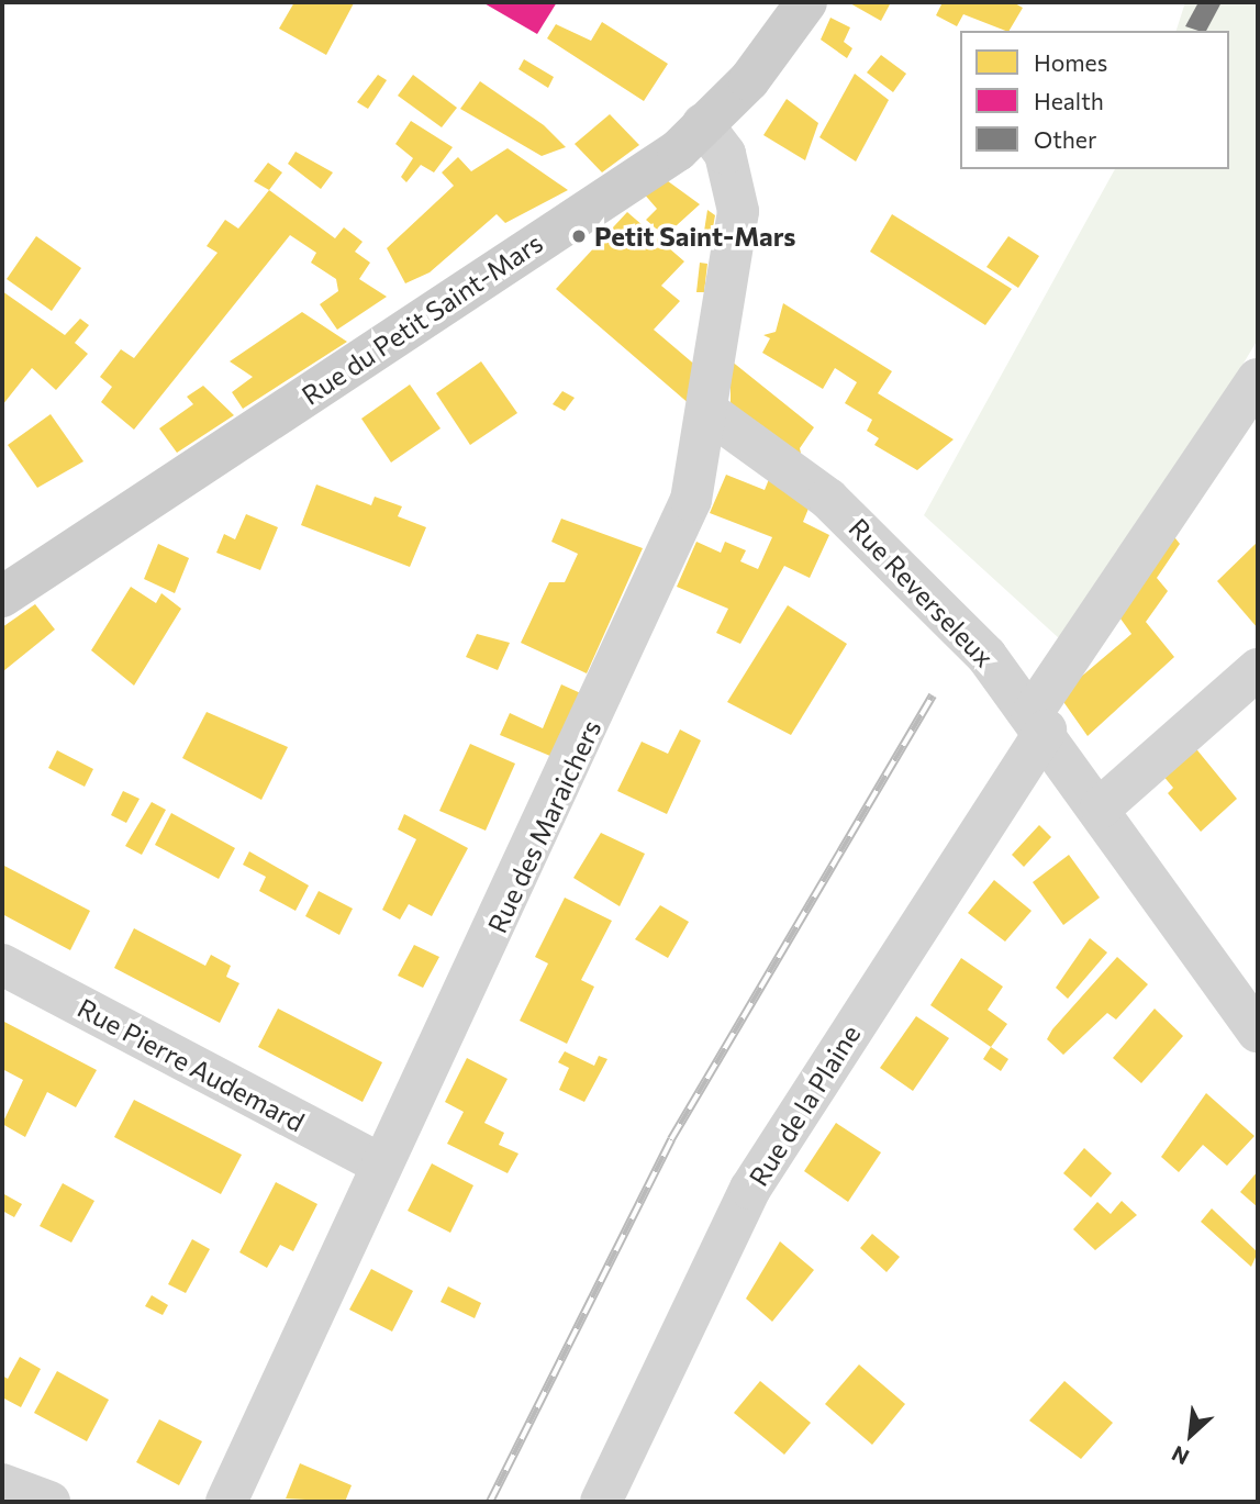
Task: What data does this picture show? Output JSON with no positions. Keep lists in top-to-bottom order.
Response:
{
  "streets": {
    "street": [
      "Rue du Petit Saint-Mars",
      "Rue Reverseleux",
      "Rue des Maraichers",
      "Rue Pierre Audemard",
      "Rue de la Plaine"
    ]
  },
  "crossings": [
    ["Rue du Petit Saint-Mars", "Rue des Maraichers"],
    ["Rue Reverseleux", "Rue des Maraichers"],
    ["Rue Reverseleux", "Rue de la Plaine"],
    ["Rue des Maraichers", "Rue Pierre Audemard"]
  ],
  "places": ["Petit Saint-Mars"],
  "legend": ["Homes", "Health", "Other"],
  "north": "bottom left"
}
